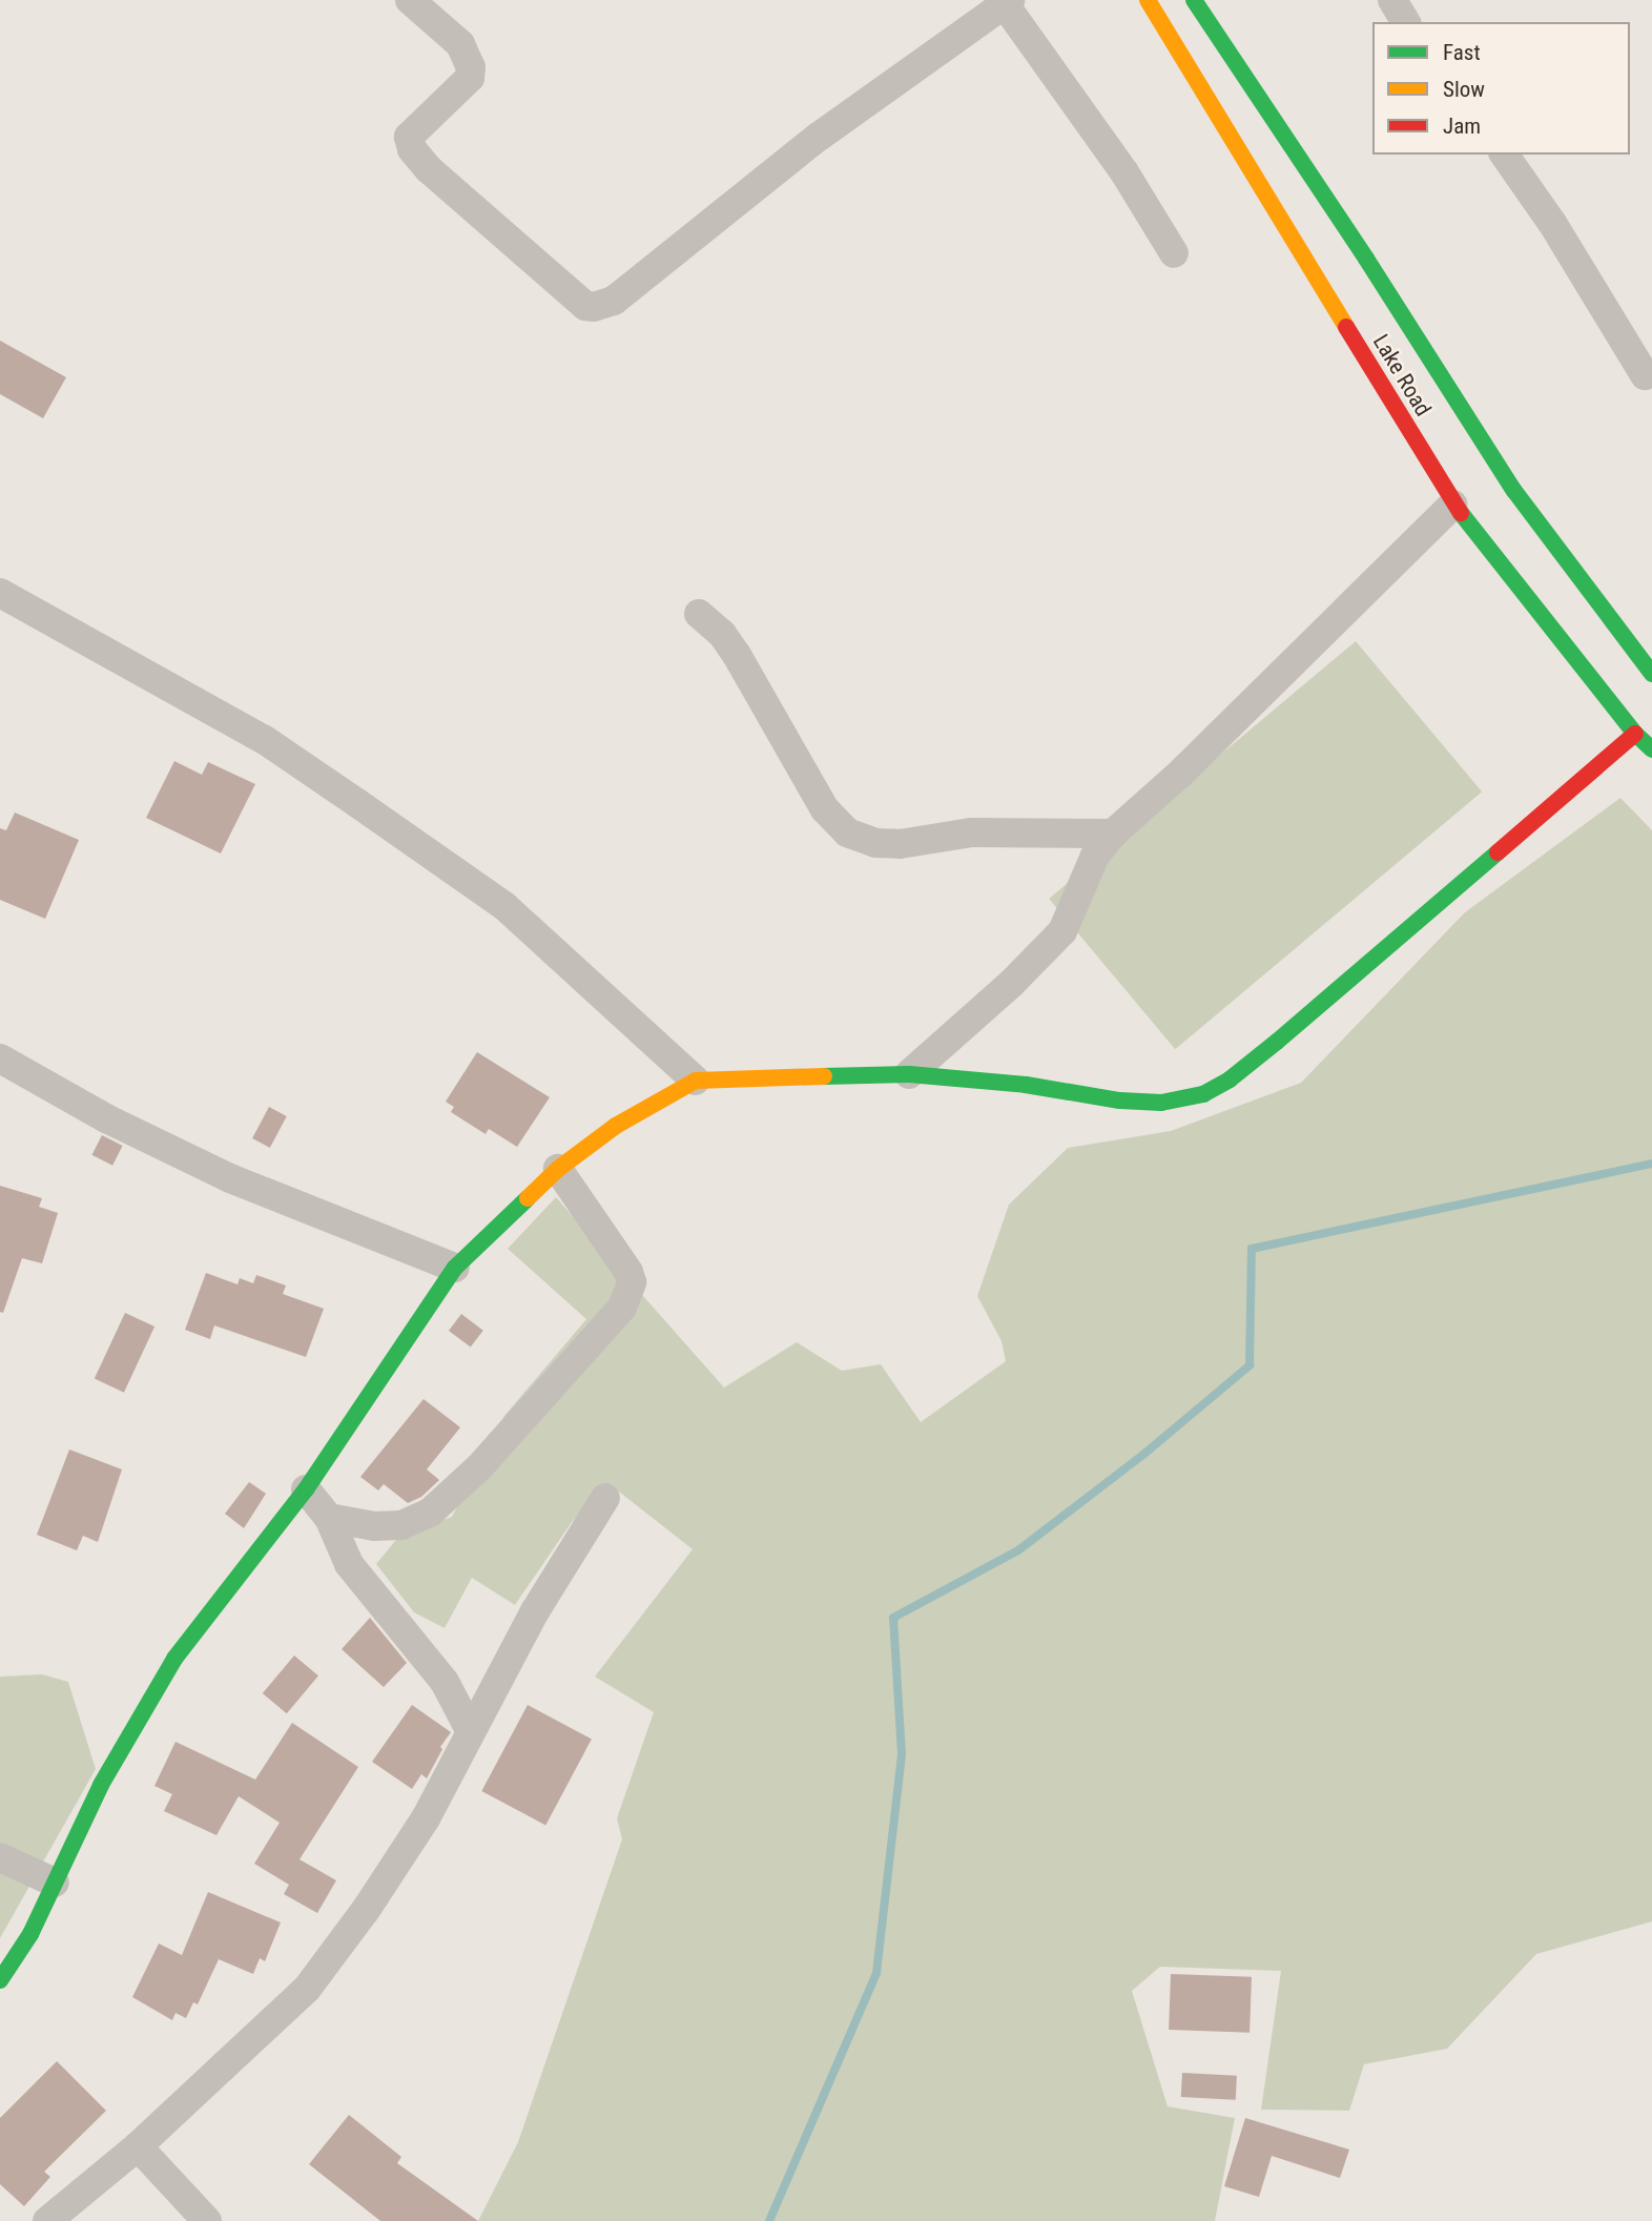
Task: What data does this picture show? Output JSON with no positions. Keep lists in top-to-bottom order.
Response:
{
  "streets": {
    "street": ["Lake Road"]
  },
  "legend": ["Fast", "Slow", "Jam"]
}
